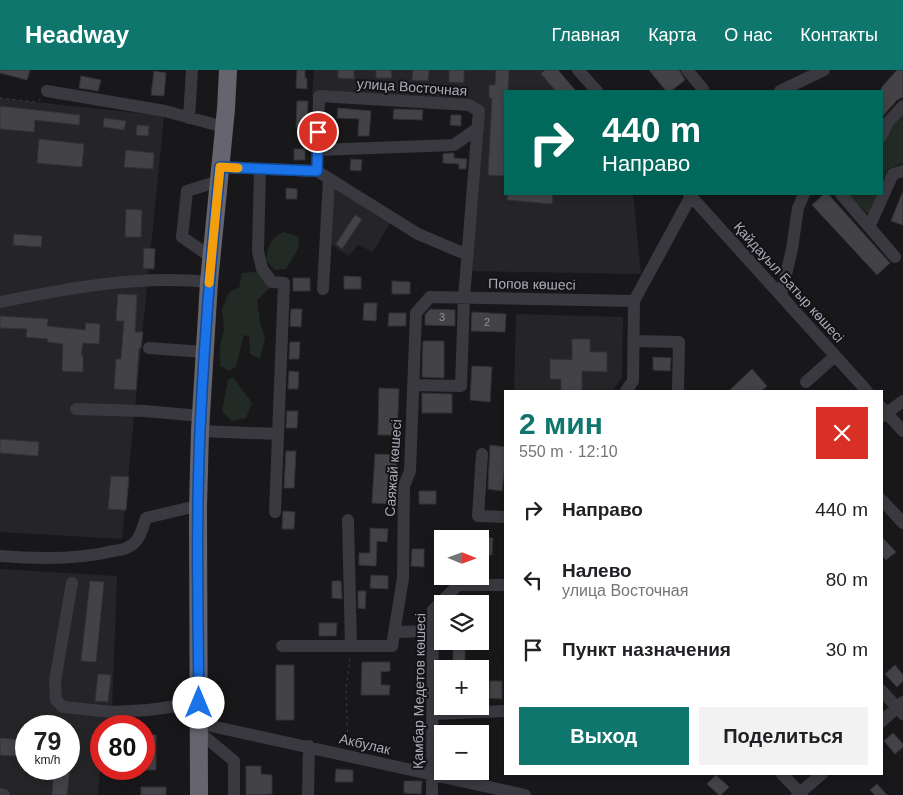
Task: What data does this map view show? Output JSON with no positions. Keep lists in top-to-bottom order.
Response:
{
  "streets": {
    "street": [
      "улица Восточная",
      "Қайдауыл Батыр көшесі",
      "Попов көшесі",
      "Саяжай көшесі",
      "Қамбар Медетов көшесі",
      "Акбулак"
    ]
  },
  "crossings": [
    ["улица Восточная", "Попов көшесі"],
    ["улица Восточная", "Саяжай көшесі"],
    ["Попов көшесі", "Саяжай көшесі"],
    ["Қамбар Медетов көшесі", "Акбулак"]
  ],
  "house_numbers": ["3", "2"],
  "north": "right",
  "page": {
    "header": "Headway",
    "nav": [
      "Главная",
      "Карта",
      "О нас",
      "Контакты"
    ],
    "turn": ["440 m", "Направо"],
    "heading": ["2 мин", "550 m · 12:10"],
    "list": [
      {
        "name": "Направо",
        "value": "440 m"
      },
      {
        "name": "Налево",
        "note": "улица Восточная",
        "value": "80 m"
      },
      {
        "name": "Пункт назначения",
        "value": "30 m"
      }
    ],
    "map_buttons": ["+", "−"],
    "buttons": ["Выход", "Поделиться"],
    "speed": "79 km/h",
    "limit": "80"
  }
}
